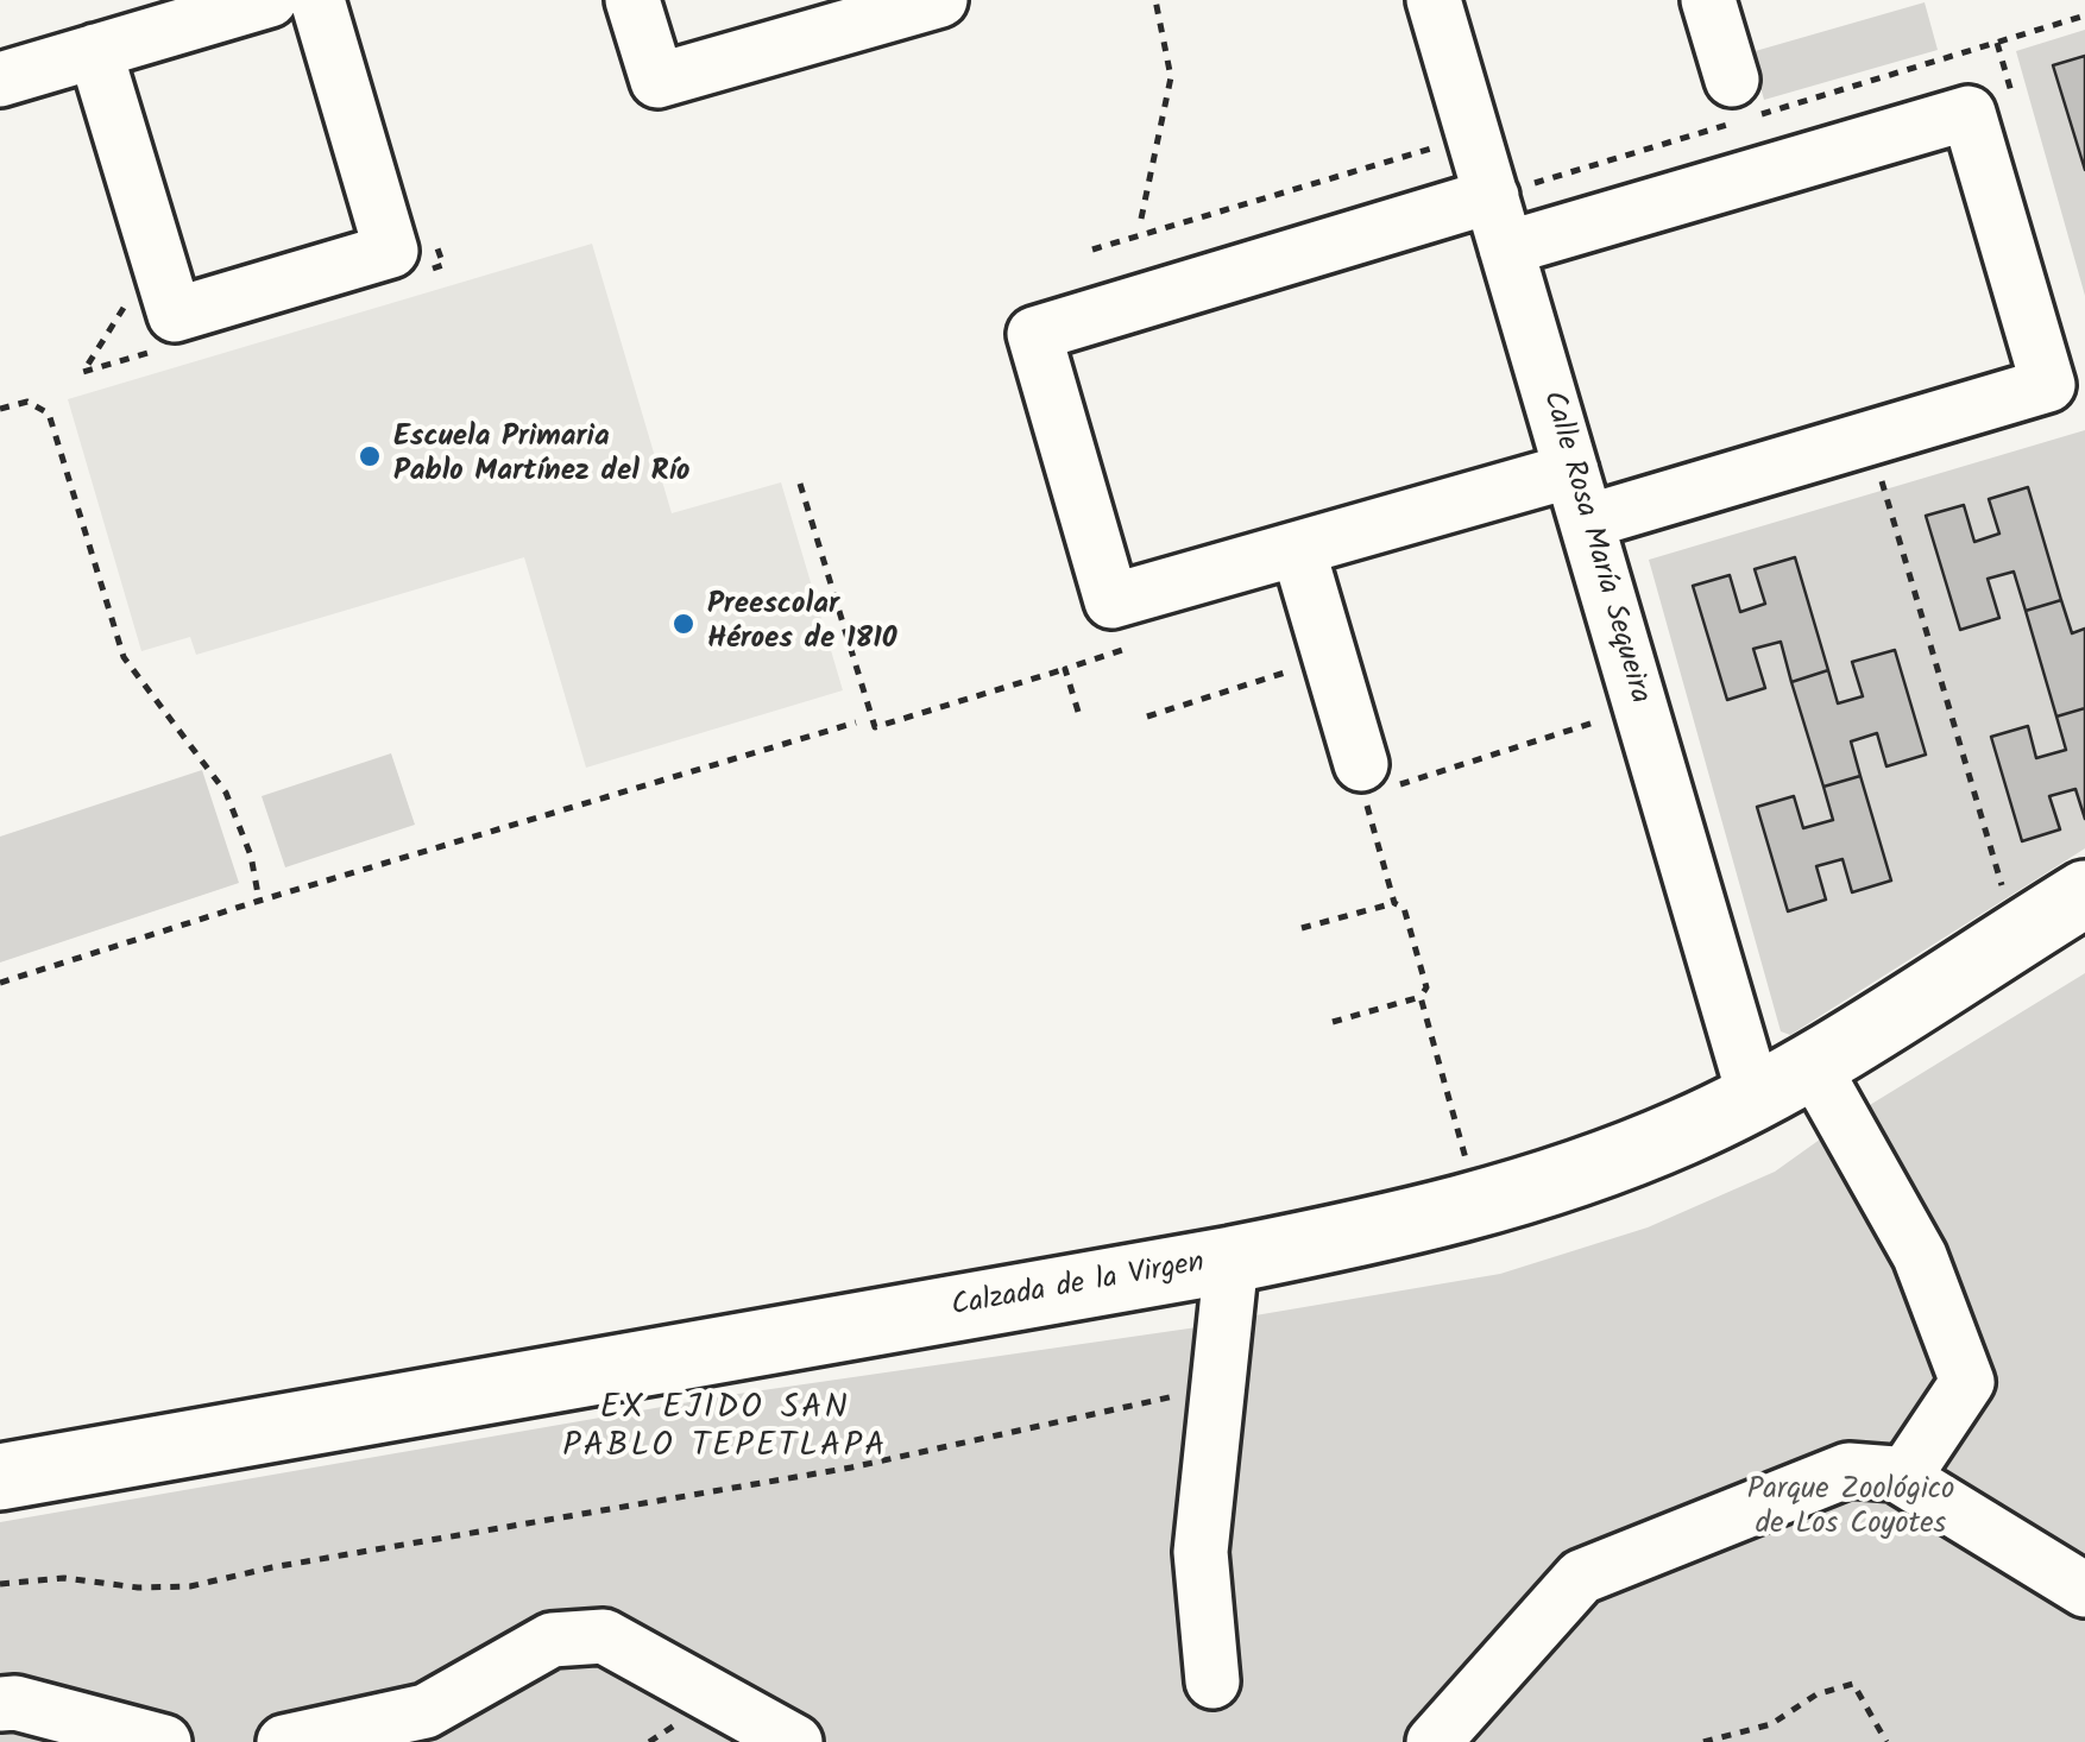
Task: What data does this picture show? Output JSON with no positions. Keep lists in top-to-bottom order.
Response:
{
  "streets": {
    "main road": ["Calzada de la Virgen"],
    "street": ["Calle Rosa María Sequeira"]
  },
  "crossings": [
    ["Calle Rosa María Sequeira", "Calzada de la Virgen"]
  ],
  "districts": ["EX EJIDO SAN PABLO TEPETLAPA"],
  "parks": ["Parque Zoológico de Los Coyotes"],
  "places": ["Escuela Primaria Pablo Martínez del Río", "Preescolar Héroes de 1810"]
}
